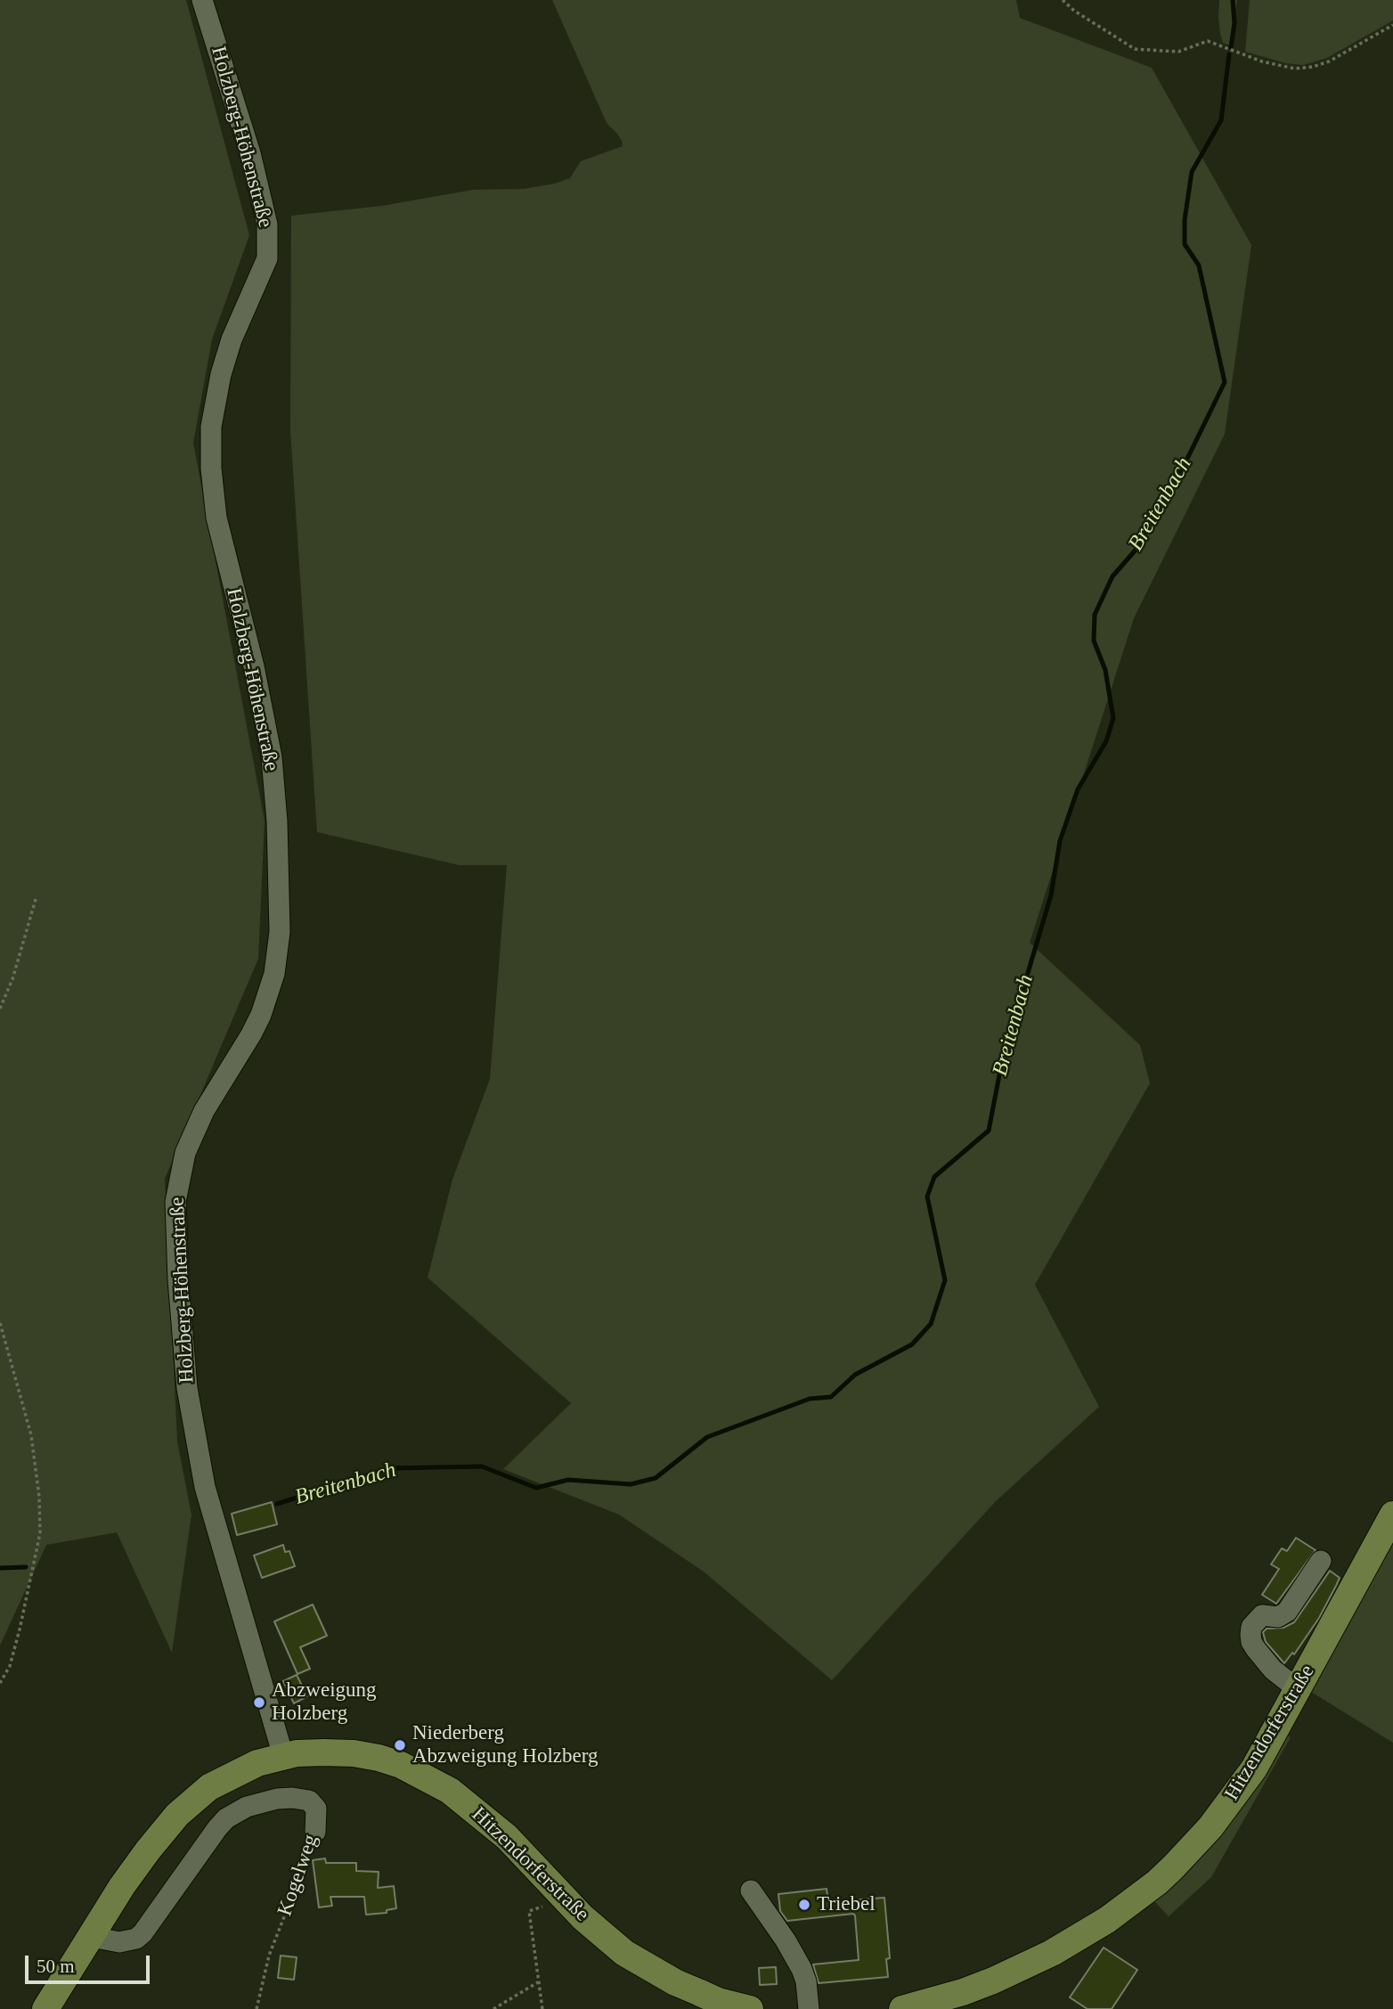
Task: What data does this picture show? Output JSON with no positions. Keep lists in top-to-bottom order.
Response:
{
  "streets": {
    "main road": ["Hitzendorferstraße"],
    "street": ["Holzberg-Höhenstraße", "Kogelweg"]
  },
  "crossings": [
    ["Holzberg-Höhenstraße", "Hitzendorferstraße"],
    ["Hitzendorferstraße", "Kogelweg"]
  ],
  "water": ["Breitenbach"],
  "places": ["Abzweigung Holzberg", "Niederberg Abzweigung Holzberg", "Triebel"],
  "scale_bar": "50 m"
}
